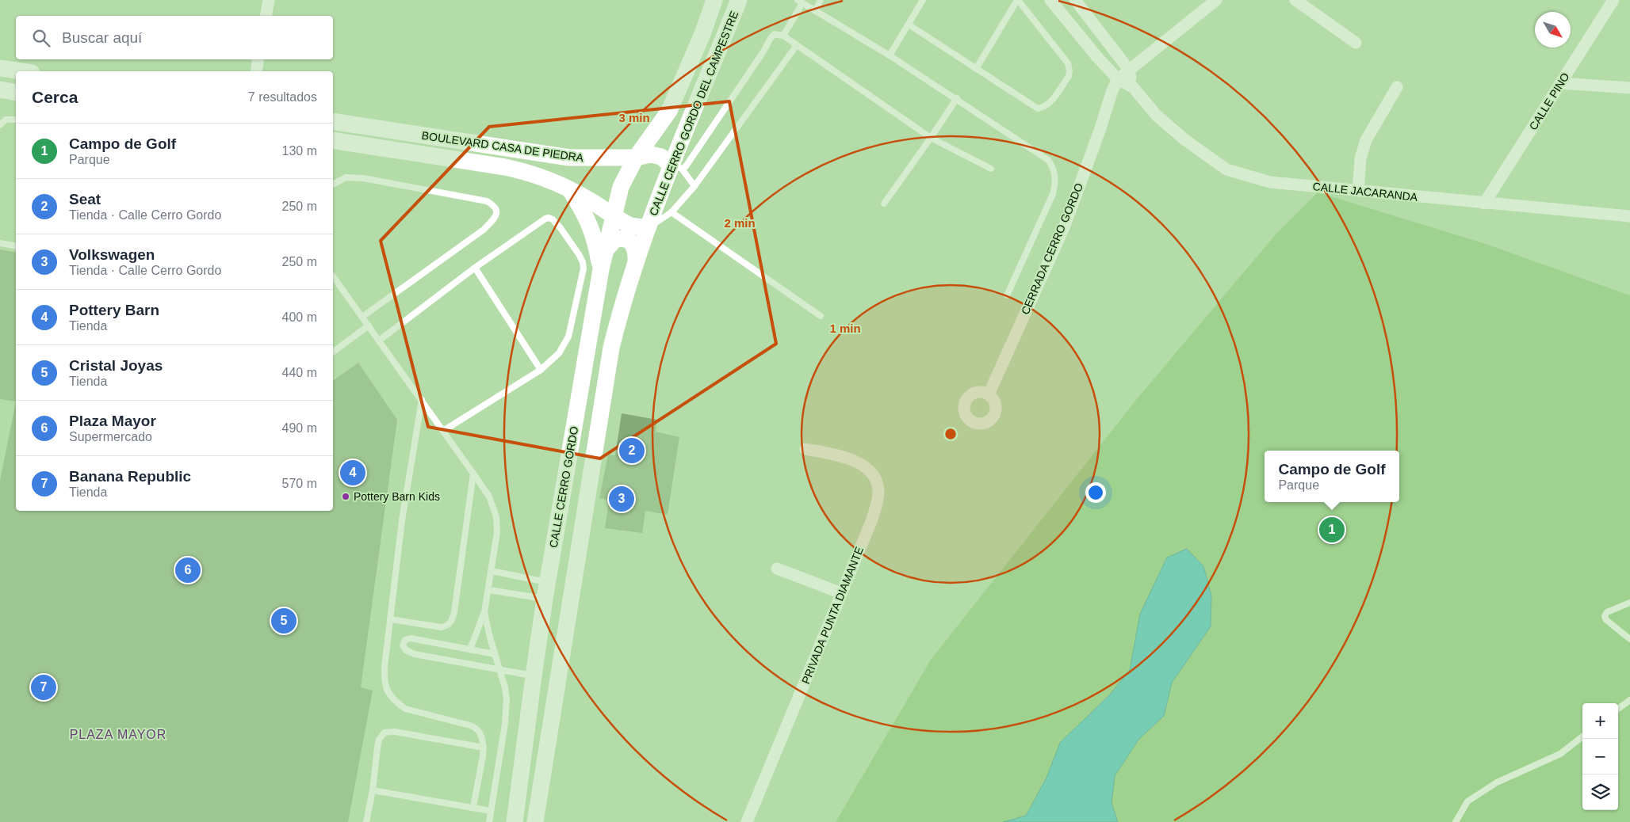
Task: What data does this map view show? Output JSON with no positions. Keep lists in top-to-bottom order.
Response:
{
  "streets": {
    "main road": ["CALLE CERRO GORDO DEL CAMPESTRE", "BOULEVARD CASA DE PIEDRA", "CALLE CERRO GORDO"],
    "street": [
      "CALLE PINO",
      "CALLE JACARANDA",
      "CERRADA CERRO GORDO",
      "PRIVADA PUNTA DIAMANTE"
    ]
  },
  "crossings": [
    ["CALLE PINO", "CALLE JACARANDA"],
    ["CALLE CERRO GORDO DEL CAMPESTRE", "BOULEVARD CASA DE PIEDRA"],
    ["CALLE CERRO GORDO DEL CAMPESTRE", "CALLE CERRO GORDO"],
    ["BOULEVARD CASA DE PIEDRA", "CALLE CERRO GORDO"],
    ["CALLE JACARANDA", "CERRADA CERRO GORDO"]
  ],
  "districts": ["PLAZA MAYOR"],
  "places": ["Pottery Barn Kids"],
  "north": "bottom right",
  "page": {
    "search": "Buscar aquí",
    "heading": ["Cerca", "7 resultados"],
    "list": [
      {
        "mark": "1",
        "name": "Campo de Golf",
        "note": "Parque",
        "value": "130 m"
      },
      {
        "mark": "2",
        "name": "Seat",
        "note": "Tienda · Calle Cerro Gordo",
        "value": "250 m"
      },
      {
        "mark": "3",
        "name": "Volkswagen",
        "note": "Tienda · Calle Cerro Gordo",
        "value": "250 m"
      },
      {
        "mark": "4",
        "name": "Pottery Barn",
        "note": "Tienda",
        "value": "400 m"
      },
      {
        "mark": "5",
        "name": "Cristal Joyas",
        "note": "Tienda",
        "value": "440 m"
      },
      {
        "mark": "6",
        "name": "Plaza Mayor",
        "note": "Supermercado",
        "value": "490 m"
      },
      {
        "mark": "7",
        "name": "Banana Republic",
        "note": "Tienda",
        "value": "570 m"
      }
    ],
    "pins": [
      "2",
      "4",
      "3",
      "1",
      "6",
      "5",
      "7"
    ],
    "popup": ["Campo de Golf", "Parque"],
    "map_buttons": ["+", "−"]
  },
  "rings": ["3 min", "2 min", "1 min"]
}
